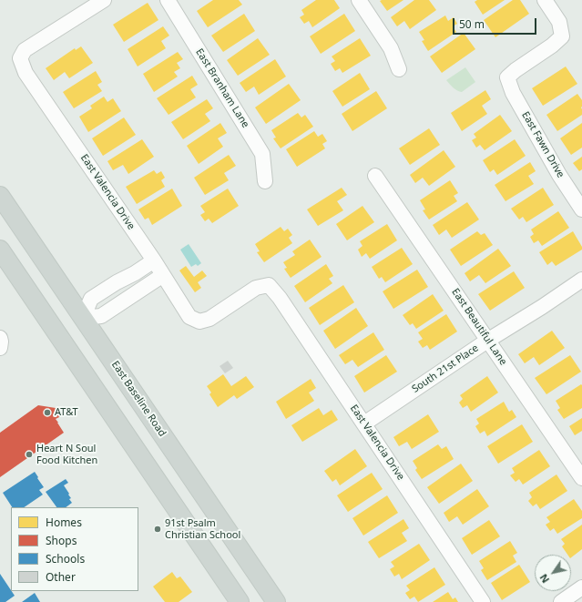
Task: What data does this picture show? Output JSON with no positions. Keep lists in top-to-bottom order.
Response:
{
  "streets": {
    "main road": ["East Baseline Road"],
    "street": [
      "East Branham Lane",
      "East Fawn Drive",
      "East Valencia Drive",
      "East Beautiful Lane",
      "South 21st Place"
    ]
  },
  "crossings": [
    ["East Valencia Drive", "South 21st Place"],
    ["East Beautiful Lane", "South 21st Place"]
  ],
  "places": ["AT&T", "Heart N Soul Food Kitchen", "91st Psalm Christian School"],
  "legend": [
    "Homes",
    "Shops",
    "Schools",
    "Other"
  ],
  "scale_bar": "50 m",
  "north": "bottom left"
}
